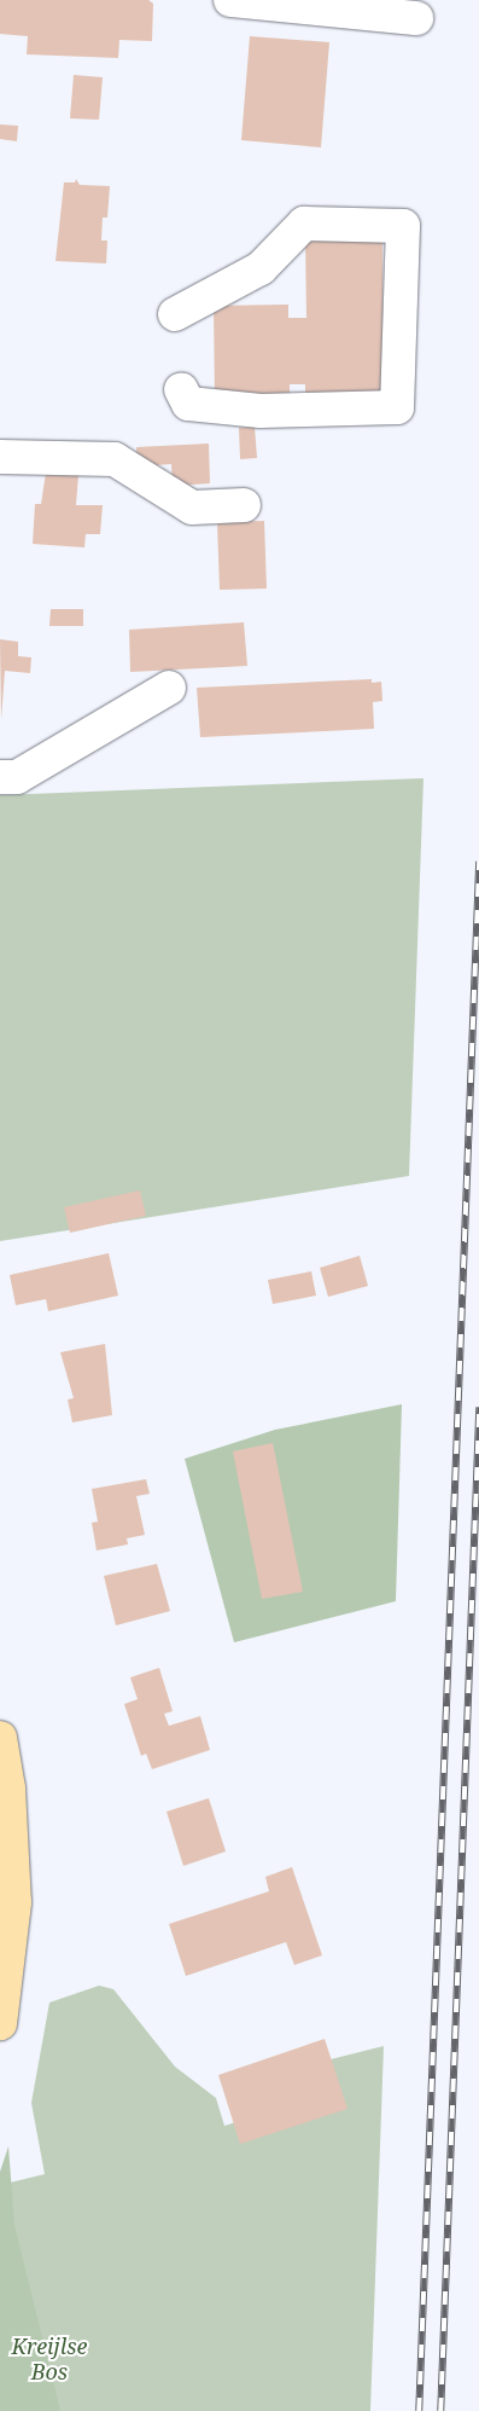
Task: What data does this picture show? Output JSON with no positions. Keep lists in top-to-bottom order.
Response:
{
  "parks": ["Kreijlse Bos"]
}
